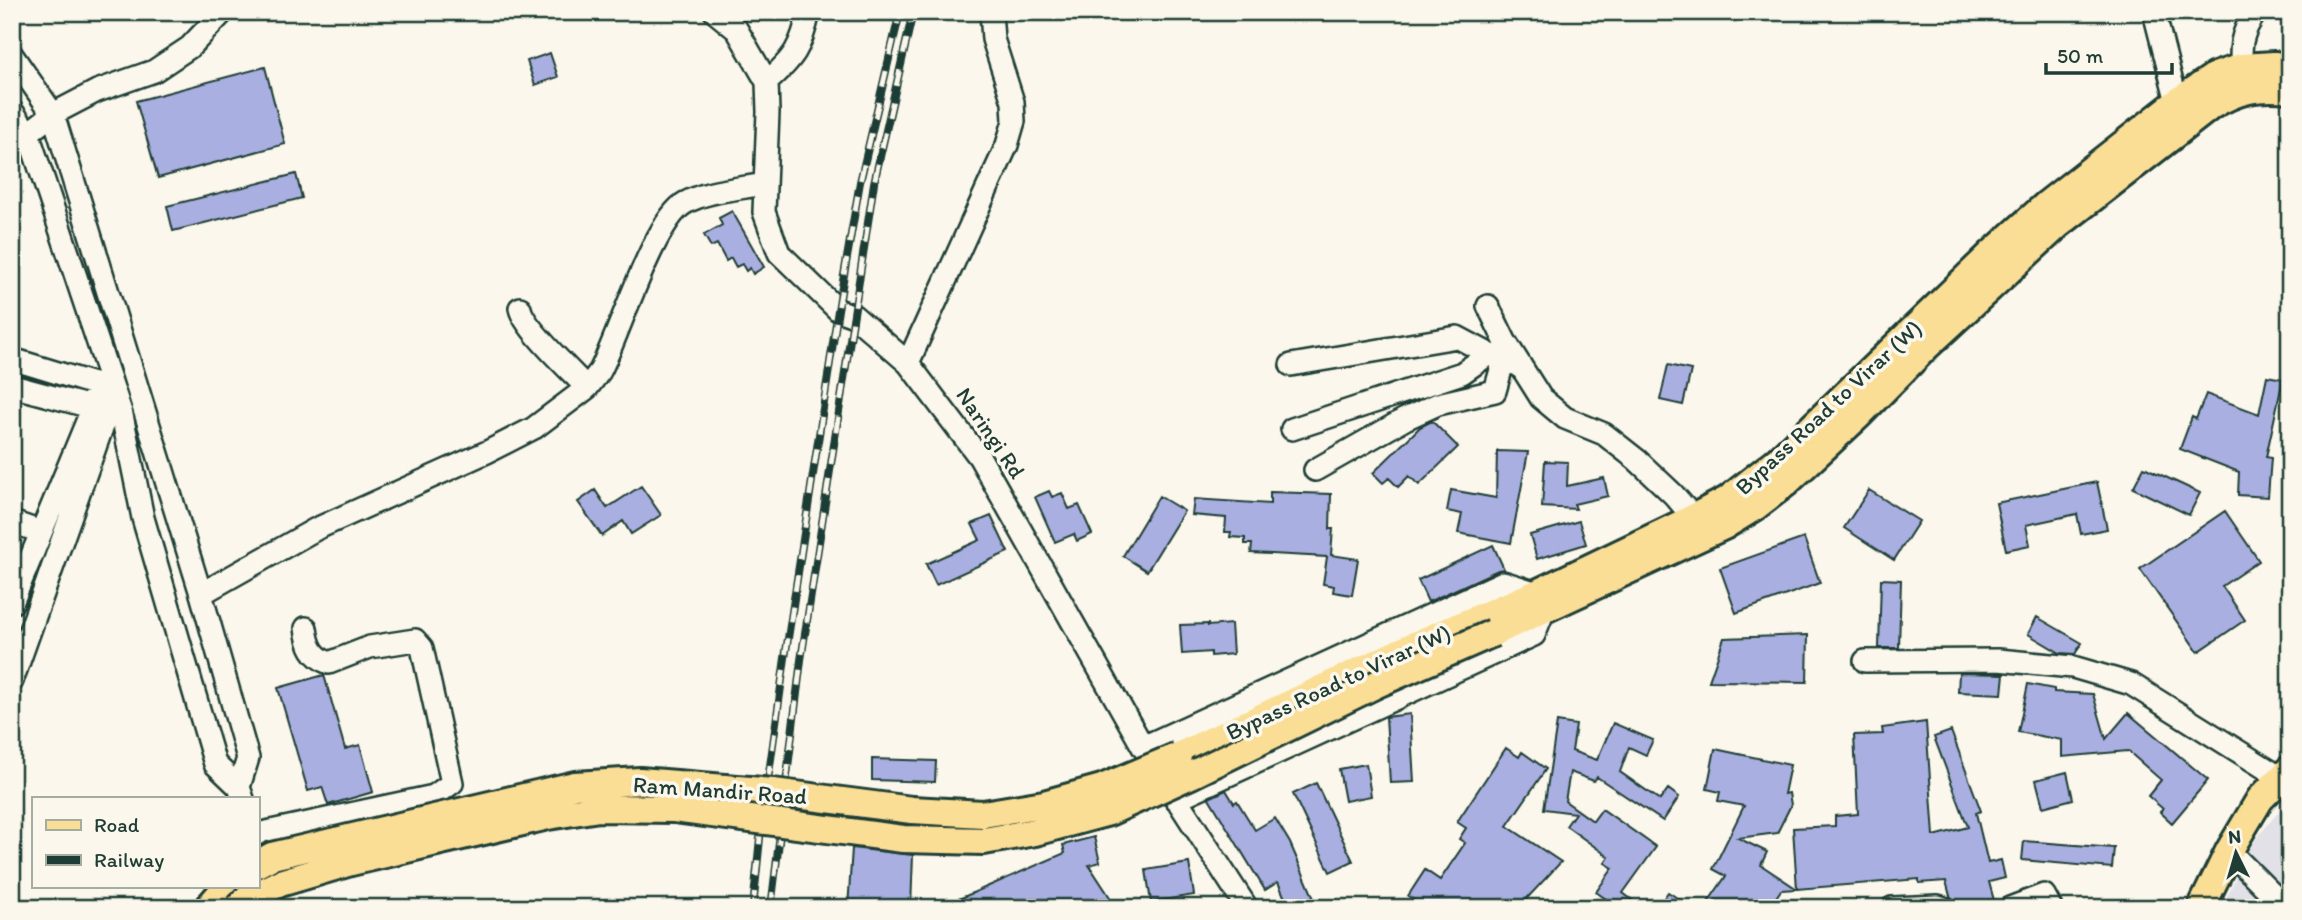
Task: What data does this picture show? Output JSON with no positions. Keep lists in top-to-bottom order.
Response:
{
  "streets": {
    "main road": ["Bypass Road to Virar (W)", "Ram Mandir Road"],
    "street": ["Naringi Rd"]
  },
  "crossings": [
    ["Bypass Road to Virar (W)", "Ram Mandir Road"]
  ],
  "legend": ["Road", "Railway"],
  "scale_bar": "50 m",
  "north": "top"
}
